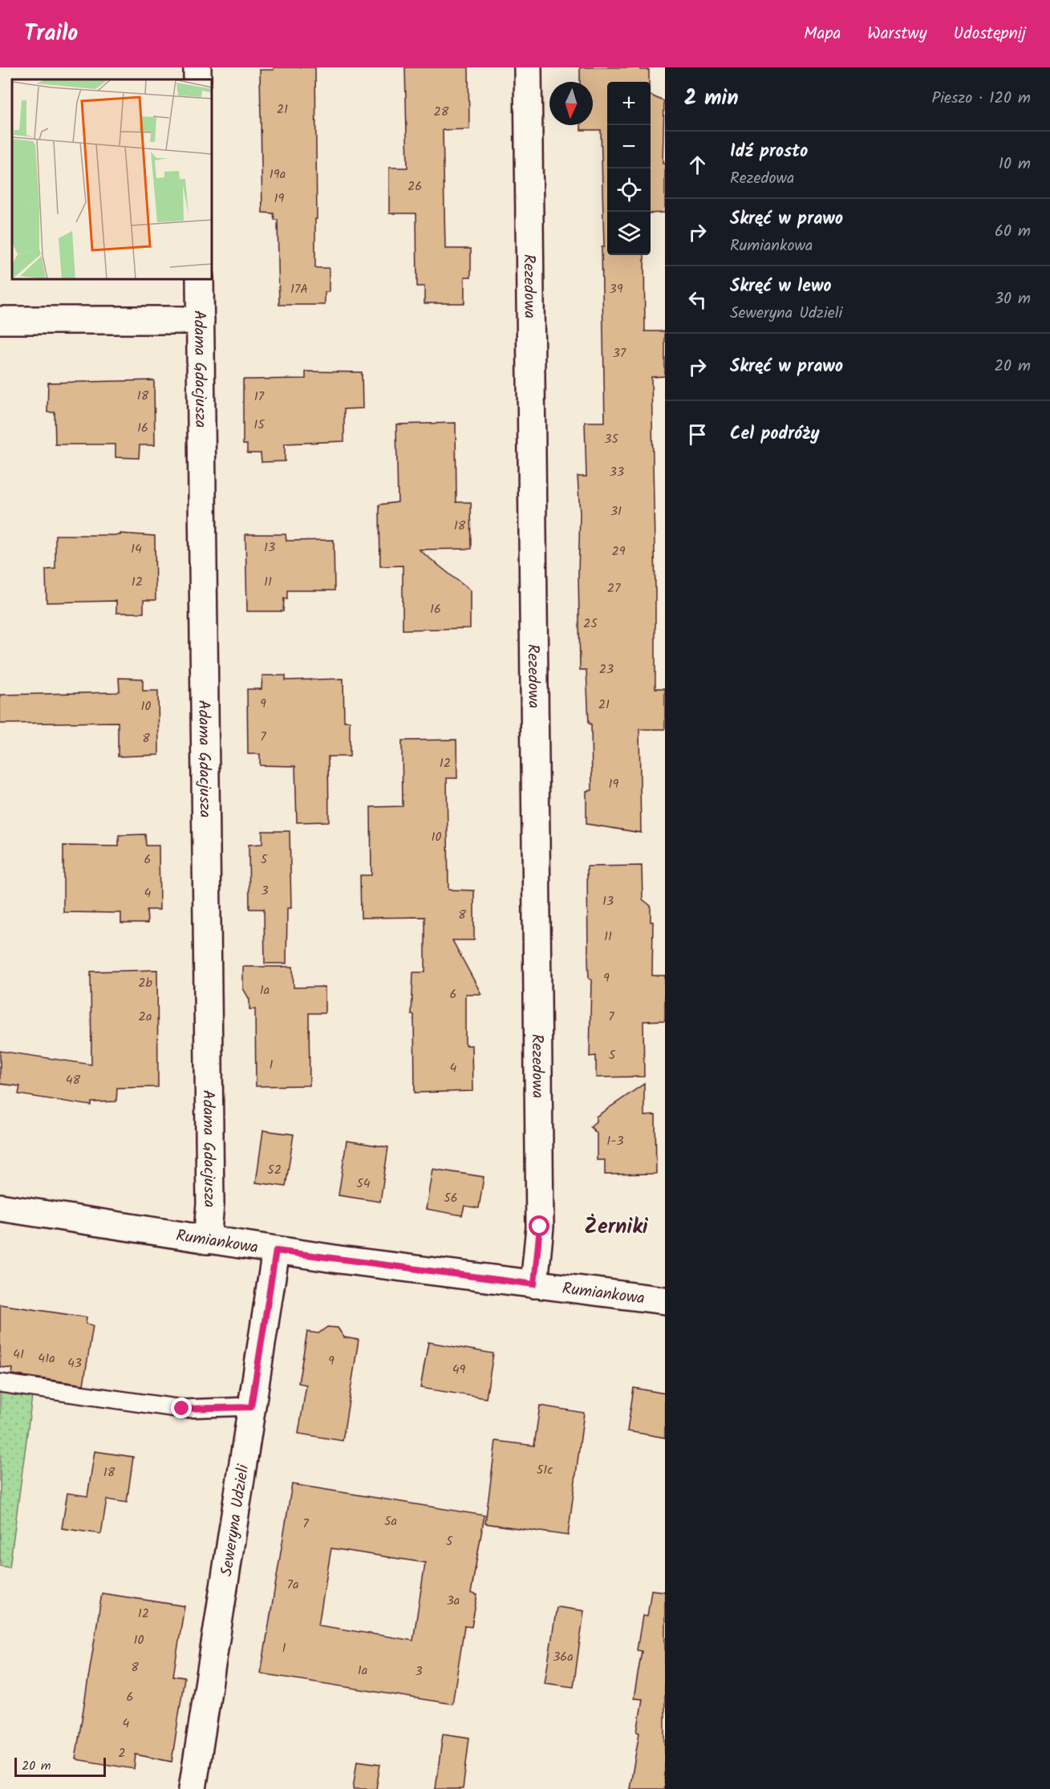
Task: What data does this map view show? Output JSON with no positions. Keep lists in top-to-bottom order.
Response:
{
  "streets": {
    "street": [
      "Rezedowa",
      "Adama Gdacjusza",
      "Rumiankowa",
      "Seweryna Udzieli"
    ]
  },
  "crossings": [
    ["Rezedowa", "Rumiankowa"],
    ["Adama Gdacjusza", "Rumiankowa"],
    ["Rumiankowa", "Seweryna Udzieli"]
  ],
  "districts": ["Żerniki"],
  "house_numbers": [
    "21",
    "28",
    "19a",
    "26",
    "19",
    "17A",
    "39",
    "37",
    "18",
    "17",
    "15",
    "16",
    "35",
    "33",
    "31",
    "18",
    "13",
    "14",
    "29",
    "12",
    "11",
    "27",
    "16",
    "25",
    "23",
    "9",
    "21",
    "10",
    "7",
    "8",
    "12",
    "19",
    "10",
    "6",
    "5",
    "3",
    "4",
    "13",
    "8",
    "11",
    "9",
    "2b",
    "1a",
    "6",
    "2a",
    "7",
    "5",
    "1",
    "4",
    "48",
    "1-3",
    "52",
    "54",
    "56",
    "41",
    "41a",
    "9",
    "43",
    "49",
    "51c",
    "18",
    "5a",
    "7",
    "5",
    "7a",
    "3a",
    "12",
    "10",
    "1",
    "36a",
    "8",
    "1a",
    "3",
    "6",
    "4",
    "2"
  ],
  "scale_bar": "20 m",
  "north": "bottom",
  "page": {
    "header": "Trailo",
    "nav": ["Mapa", "Warstwy", "Udostępnij"],
    "heading": ["2 min", "Pieszo · 120 m"],
    "map_buttons": ["+", "−"],
    "list": [
      ["Idź prosto", "Rezedowa", "10 m"],
      ["Skręć w prawo", "Rumiankowa", "60 m"],
      ["Skręć w lewo", "Seweryna Udzieli", "30 m"],
      ["Skręć w prawo", "20 m"],
      "Cel podróży"
    ],
    "scale": "20 m"
  }
}
